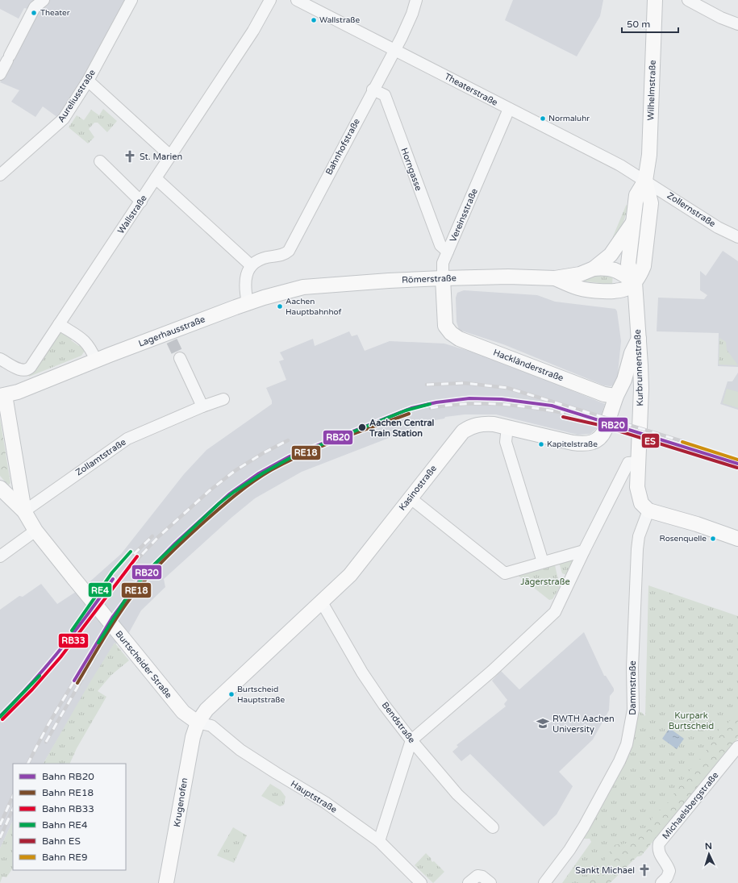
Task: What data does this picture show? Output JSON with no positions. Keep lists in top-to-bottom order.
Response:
{
  "streets": {
    "main road": [
      "Wilhelmstraße",
      "Vereinsstraße",
      "Römerstraße",
      "Lagerhausstraße",
      "Hackländerstraße",
      "Kurbrunnenstraße",
      "Kasinostraße",
      "Burtscheider Straße",
      "Krugenofen"
    ],
    "street": [
      "Theaterstraße",
      "Aureliusstraße",
      "Bahnhofstraße",
      "Horngasse",
      "Zollernstraße",
      "Wallstraße",
      "Zollamtstraße",
      "Dammstraße",
      "Bendstraße",
      "Hauptstraße",
      "Michaelsbergstraße"
    ]
  },
  "crossings": [
    ["Theaterstraße", "Wilhelmstraße"],
    ["Theaterstraße", "Bahnhofstraße"],
    ["Theaterstraße", "Zollernstraße"],
    ["Theaterstraße", "Vereinsstraße"],
    ["Theaterstraße", "Kurbrunnenstraße"],
    ["Wilhelmstraße", "Zollernstraße"],
    ["Wilhelmstraße", "Kurbrunnenstraße"],
    ["Bahnhofstraße", "Horngasse"],
    ["Horngasse", "Vereinsstraße"],
    ["Zollernstraße", "Kurbrunnenstraße"],
    ["Vereinsstraße", "Römerstraße"],
    ["Vereinsstraße", "Hackländerstraße"],
    ["Römerstraße", "Lagerhausstraße"],
    ["Römerstraße", "Kurbrunnenstraße"],
    ["Lagerhausstraße", "Burtscheider Straße"],
    ["Hackländerstraße", "Kasinostraße"],
    ["Kurbrunnenstraße", "Kasinostraße"],
    ["Kurbrunnenstraße", "Dammstraße"],
    ["Zollamtstraße", "Burtscheider Straße"],
    ["Kasinostraße", "Burtscheider Straße"],
    ["Kasinostraße", "Bendstraße"],
    ["Kasinostraße", "Hauptstraße"],
    ["Kasinostraße", "Krugenofen"],
    ["Burtscheider Straße", "Hauptstraße"],
    ["Burtscheider Straße", "Krugenofen"],
    ["Hauptstraße", "Krugenofen"]
  ],
  "parks": ["Jägerstraße", "Kurpark Burtscheid"],
  "places": {
    "other": [
      "Theater",
      "Wallstraße",
      "Normaluhr",
      "Aachen Hauptbahnhof",
      "Aachen Central Train Station",
      "Kapitelstraße",
      "Rosenquelle",
      "Burtscheid Hauptstraße"
    ],
    "church": ["St. Marien", "Sankt Michael"],
    "school or university": ["RWTH Aachen University"]
  },
  "lines": [
    "rail line RB20",
    "rail line RE4",
    "rail line RE18",
    "rail line ES",
    "rail line RE9",
    "rail line RB33"
  ],
  "legend": [
    "Bahn RB20",
    "Bahn RE18",
    "Bahn RB33",
    "Bahn RE4",
    "Bahn ES",
    "Bahn RE9"
  ],
  "scale_bar": "50 m",
  "north": "top"
}
